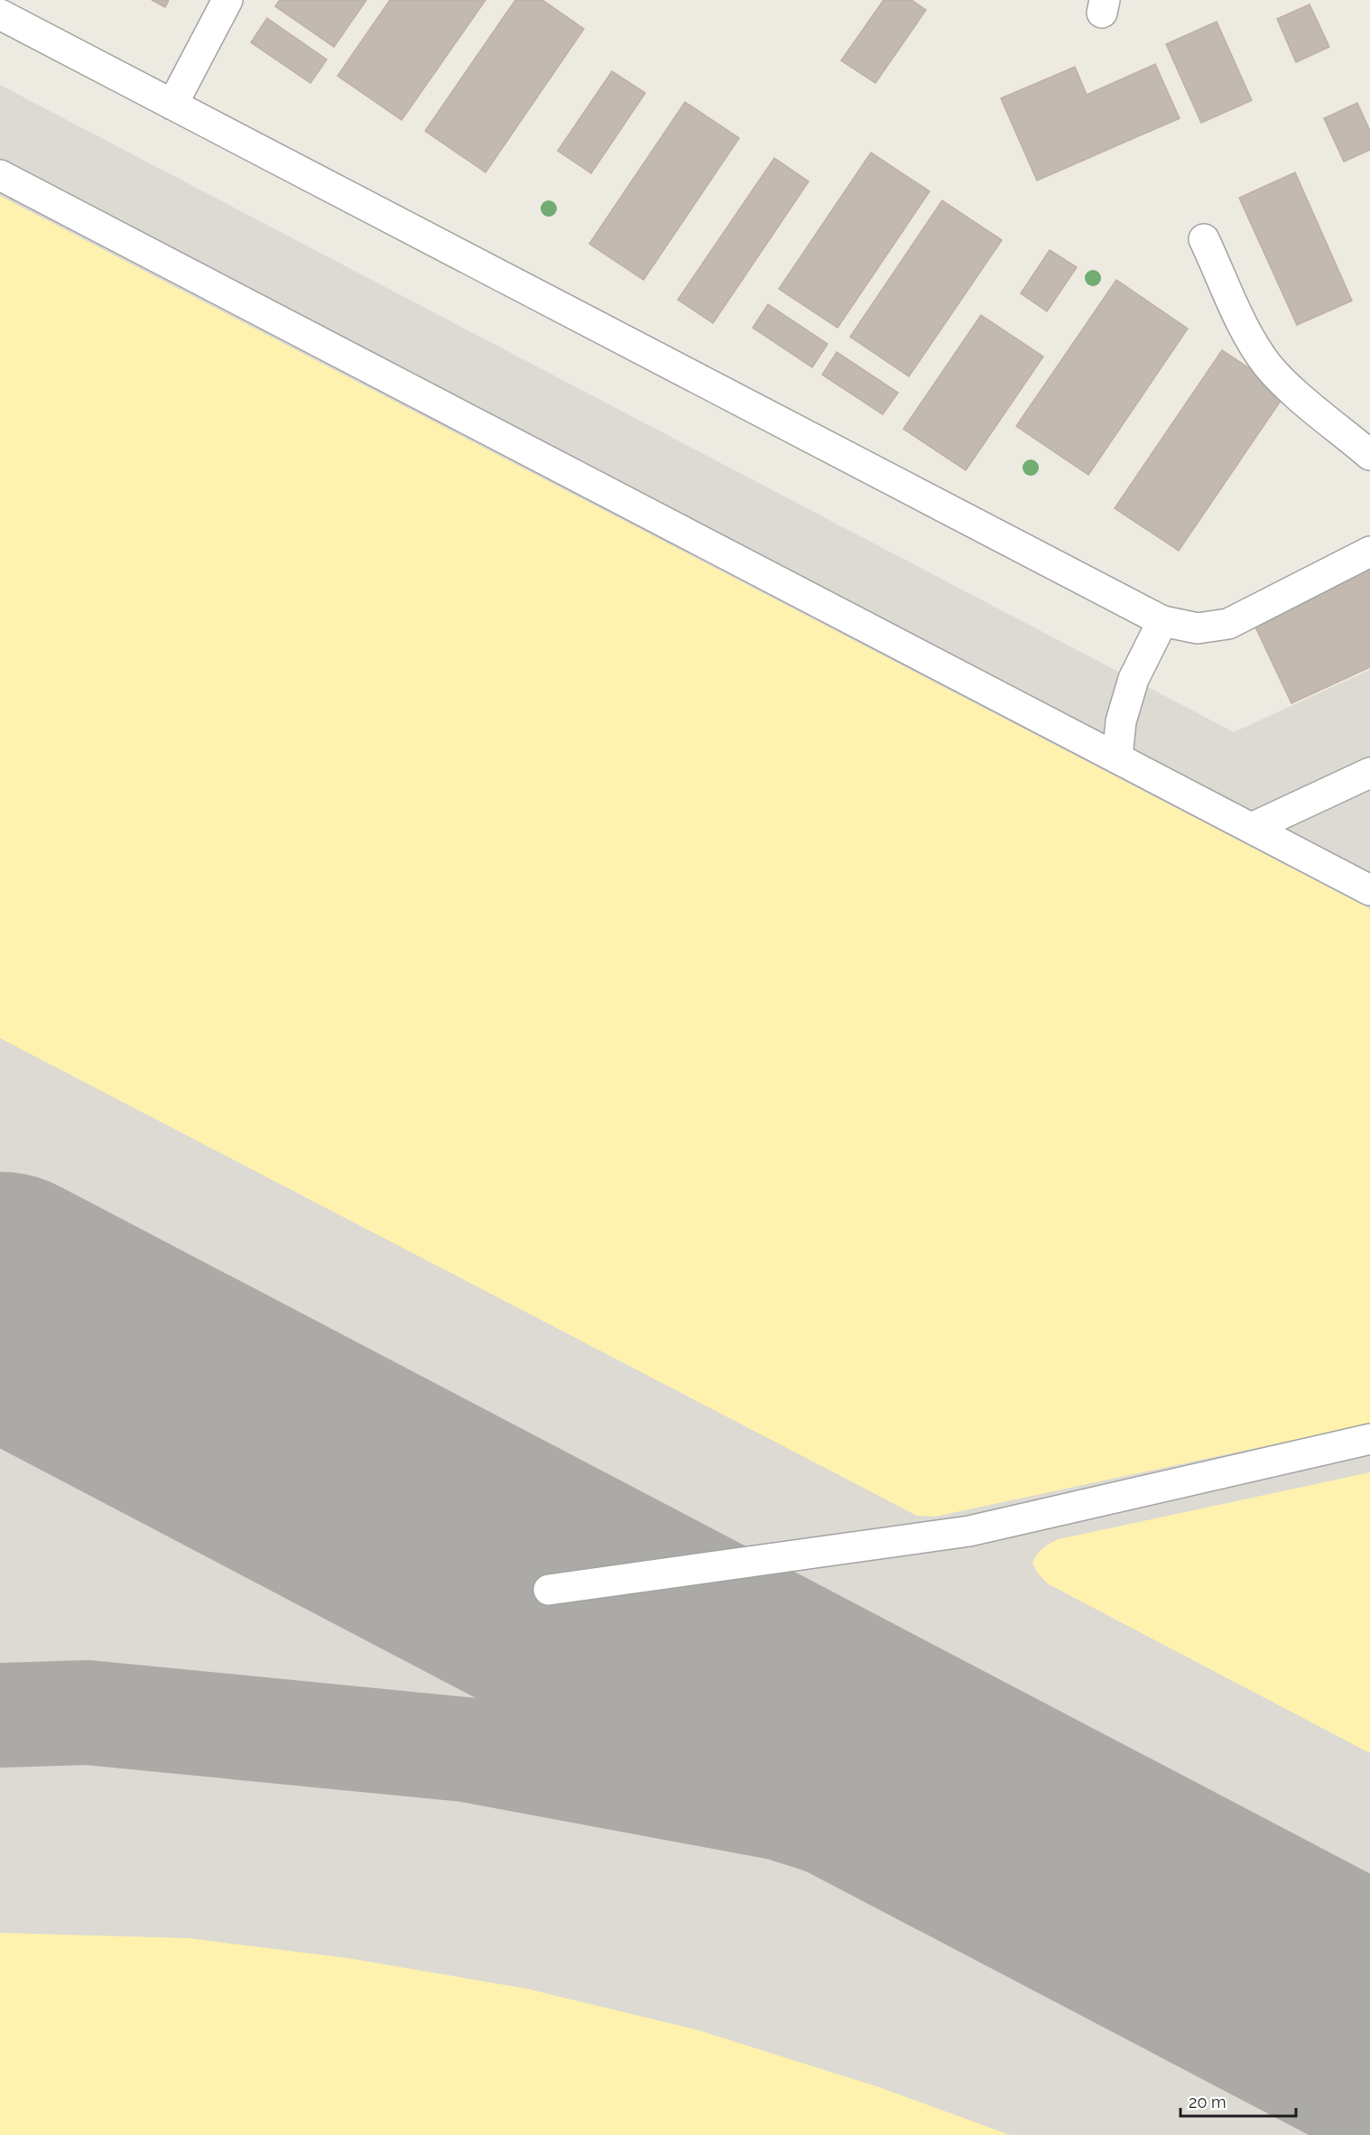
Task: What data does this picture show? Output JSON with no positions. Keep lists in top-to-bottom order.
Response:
{
  "scale_bar": "20 m"
}
